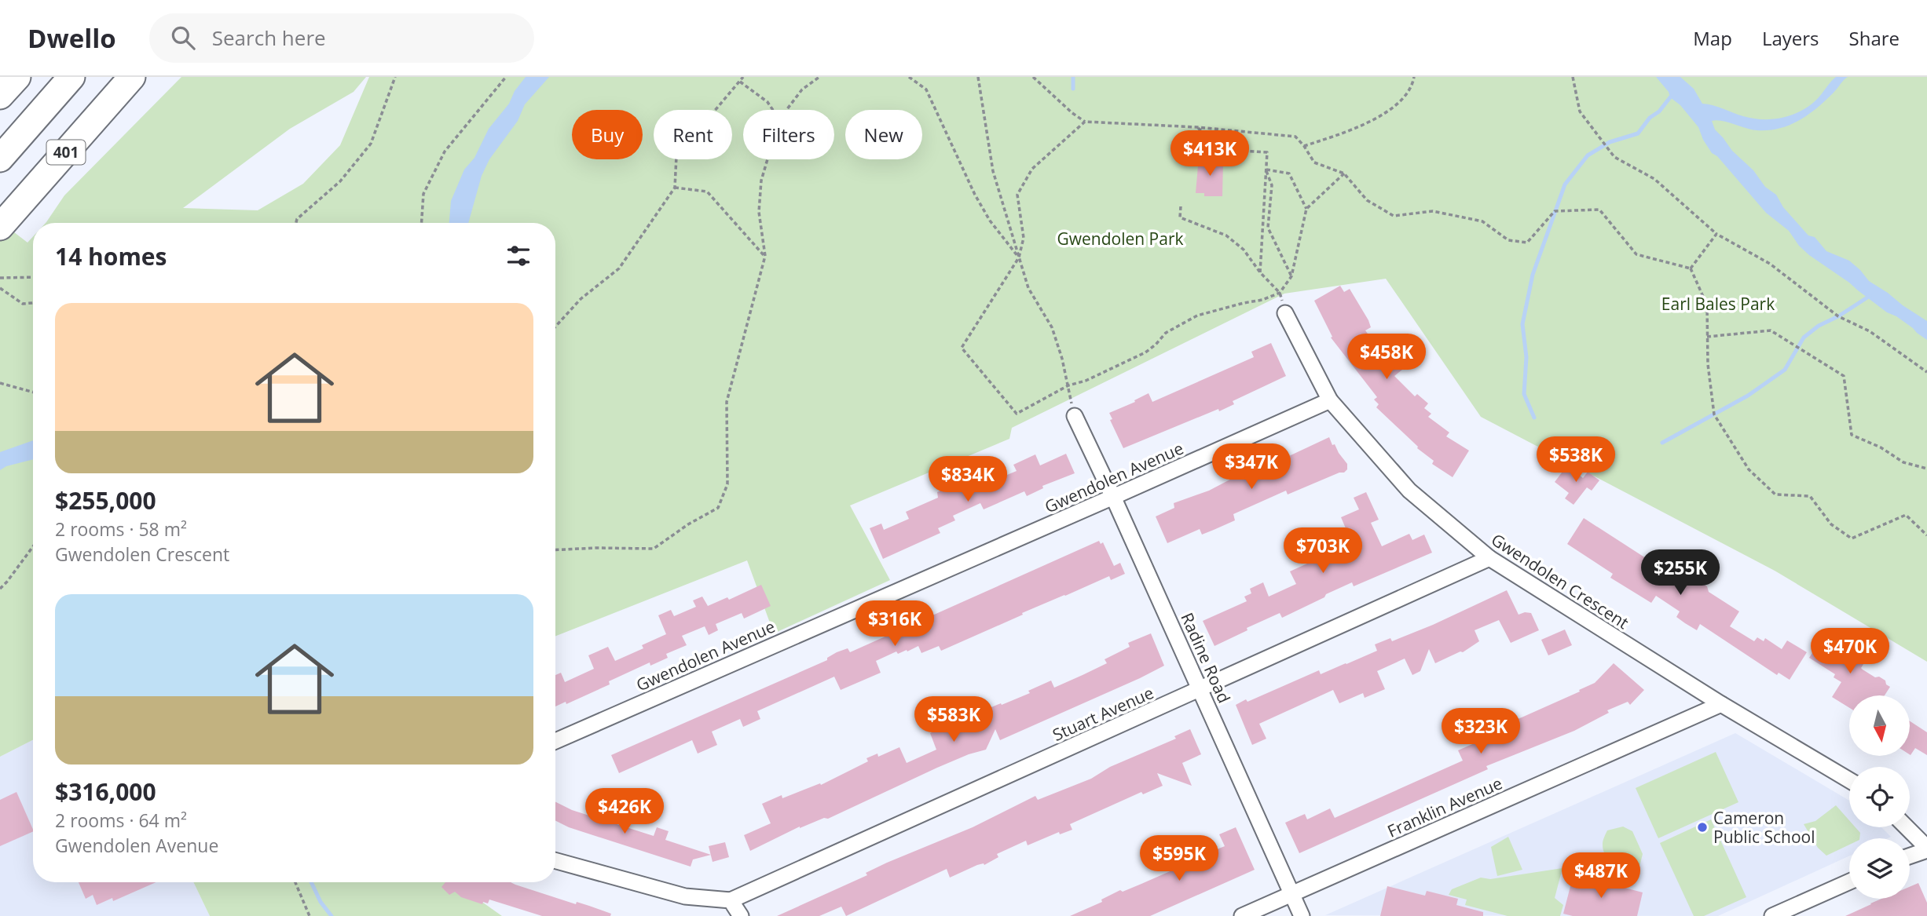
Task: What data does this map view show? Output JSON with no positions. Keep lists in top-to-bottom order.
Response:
{
  "streets": {
    "highway": ["401"],
    "street": [
      "Gwendolen Avenue",
      "Gwendolen Crescent",
      "Radine Road",
      "Stuart Avenue",
      "Franklin Avenue"
    ]
  },
  "crossings": [
    ["Gwendolen Avenue", "Gwendolen Crescent"],
    ["Gwendolen Avenue", "Radine Road"],
    ["Gwendolen Crescent", "Stuart Avenue"],
    ["Gwendolen Crescent", "Franklin Avenue"],
    ["Radine Road", "Stuart Avenue"],
    ["Radine Road", "Franklin Avenue"]
  ],
  "parks": ["Gwendolen Park", "Earl Bales Park"],
  "places": ["Cameron Public School"],
  "north": "bottom",
  "page": {
    "header": "Dwello",
    "search": "Search here",
    "nav": ["Map", "Layers", "Share"],
    "chip": [
      "Buy",
      "Rent",
      "Filters",
      "New"
    ],
    "price": [
      "$413K",
      "$458K",
      "$538K",
      "$347K",
      "$834K",
      "$703K",
      "$255K",
      "$316K",
      "$470K",
      "$583K",
      "$323K",
      "$426K",
      "$595K",
      "$487K"
    ],
    "heading": "14 homes",
    "list": [
      {
        "name": "$255,000",
        "note": "2 rooms · 58 m² · Gwendolen Crescent"
      },
      {
        "name": "$316,000",
        "note": "2 rooms · 64 m² · Gwendolen Avenue"
      }
    ]
  }
}
